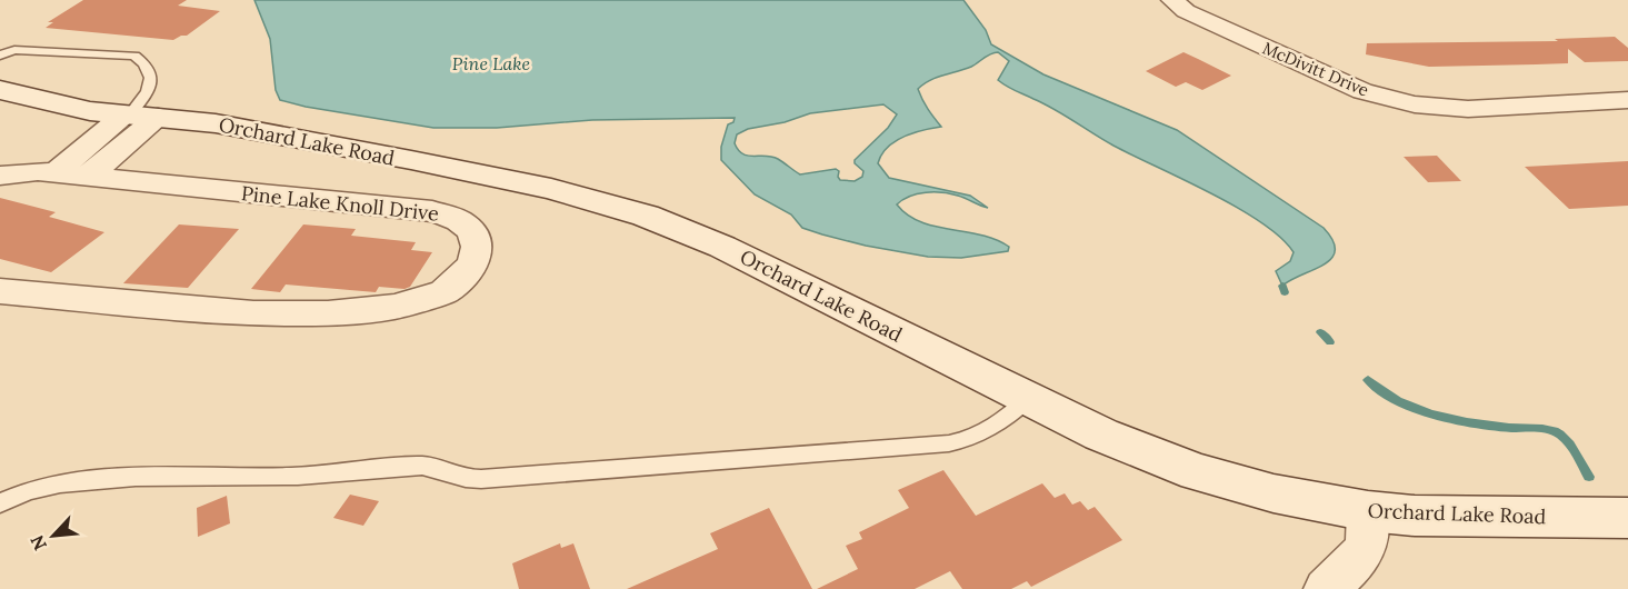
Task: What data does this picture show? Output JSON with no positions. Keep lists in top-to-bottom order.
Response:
{
  "streets": {
    "main road": ["Orchard Lake Road"],
    "street": ["McDivitt Drive", "Pine Lake Knoll Drive"]
  },
  "water": ["Pine Lake"],
  "north": "bottom left"
}
